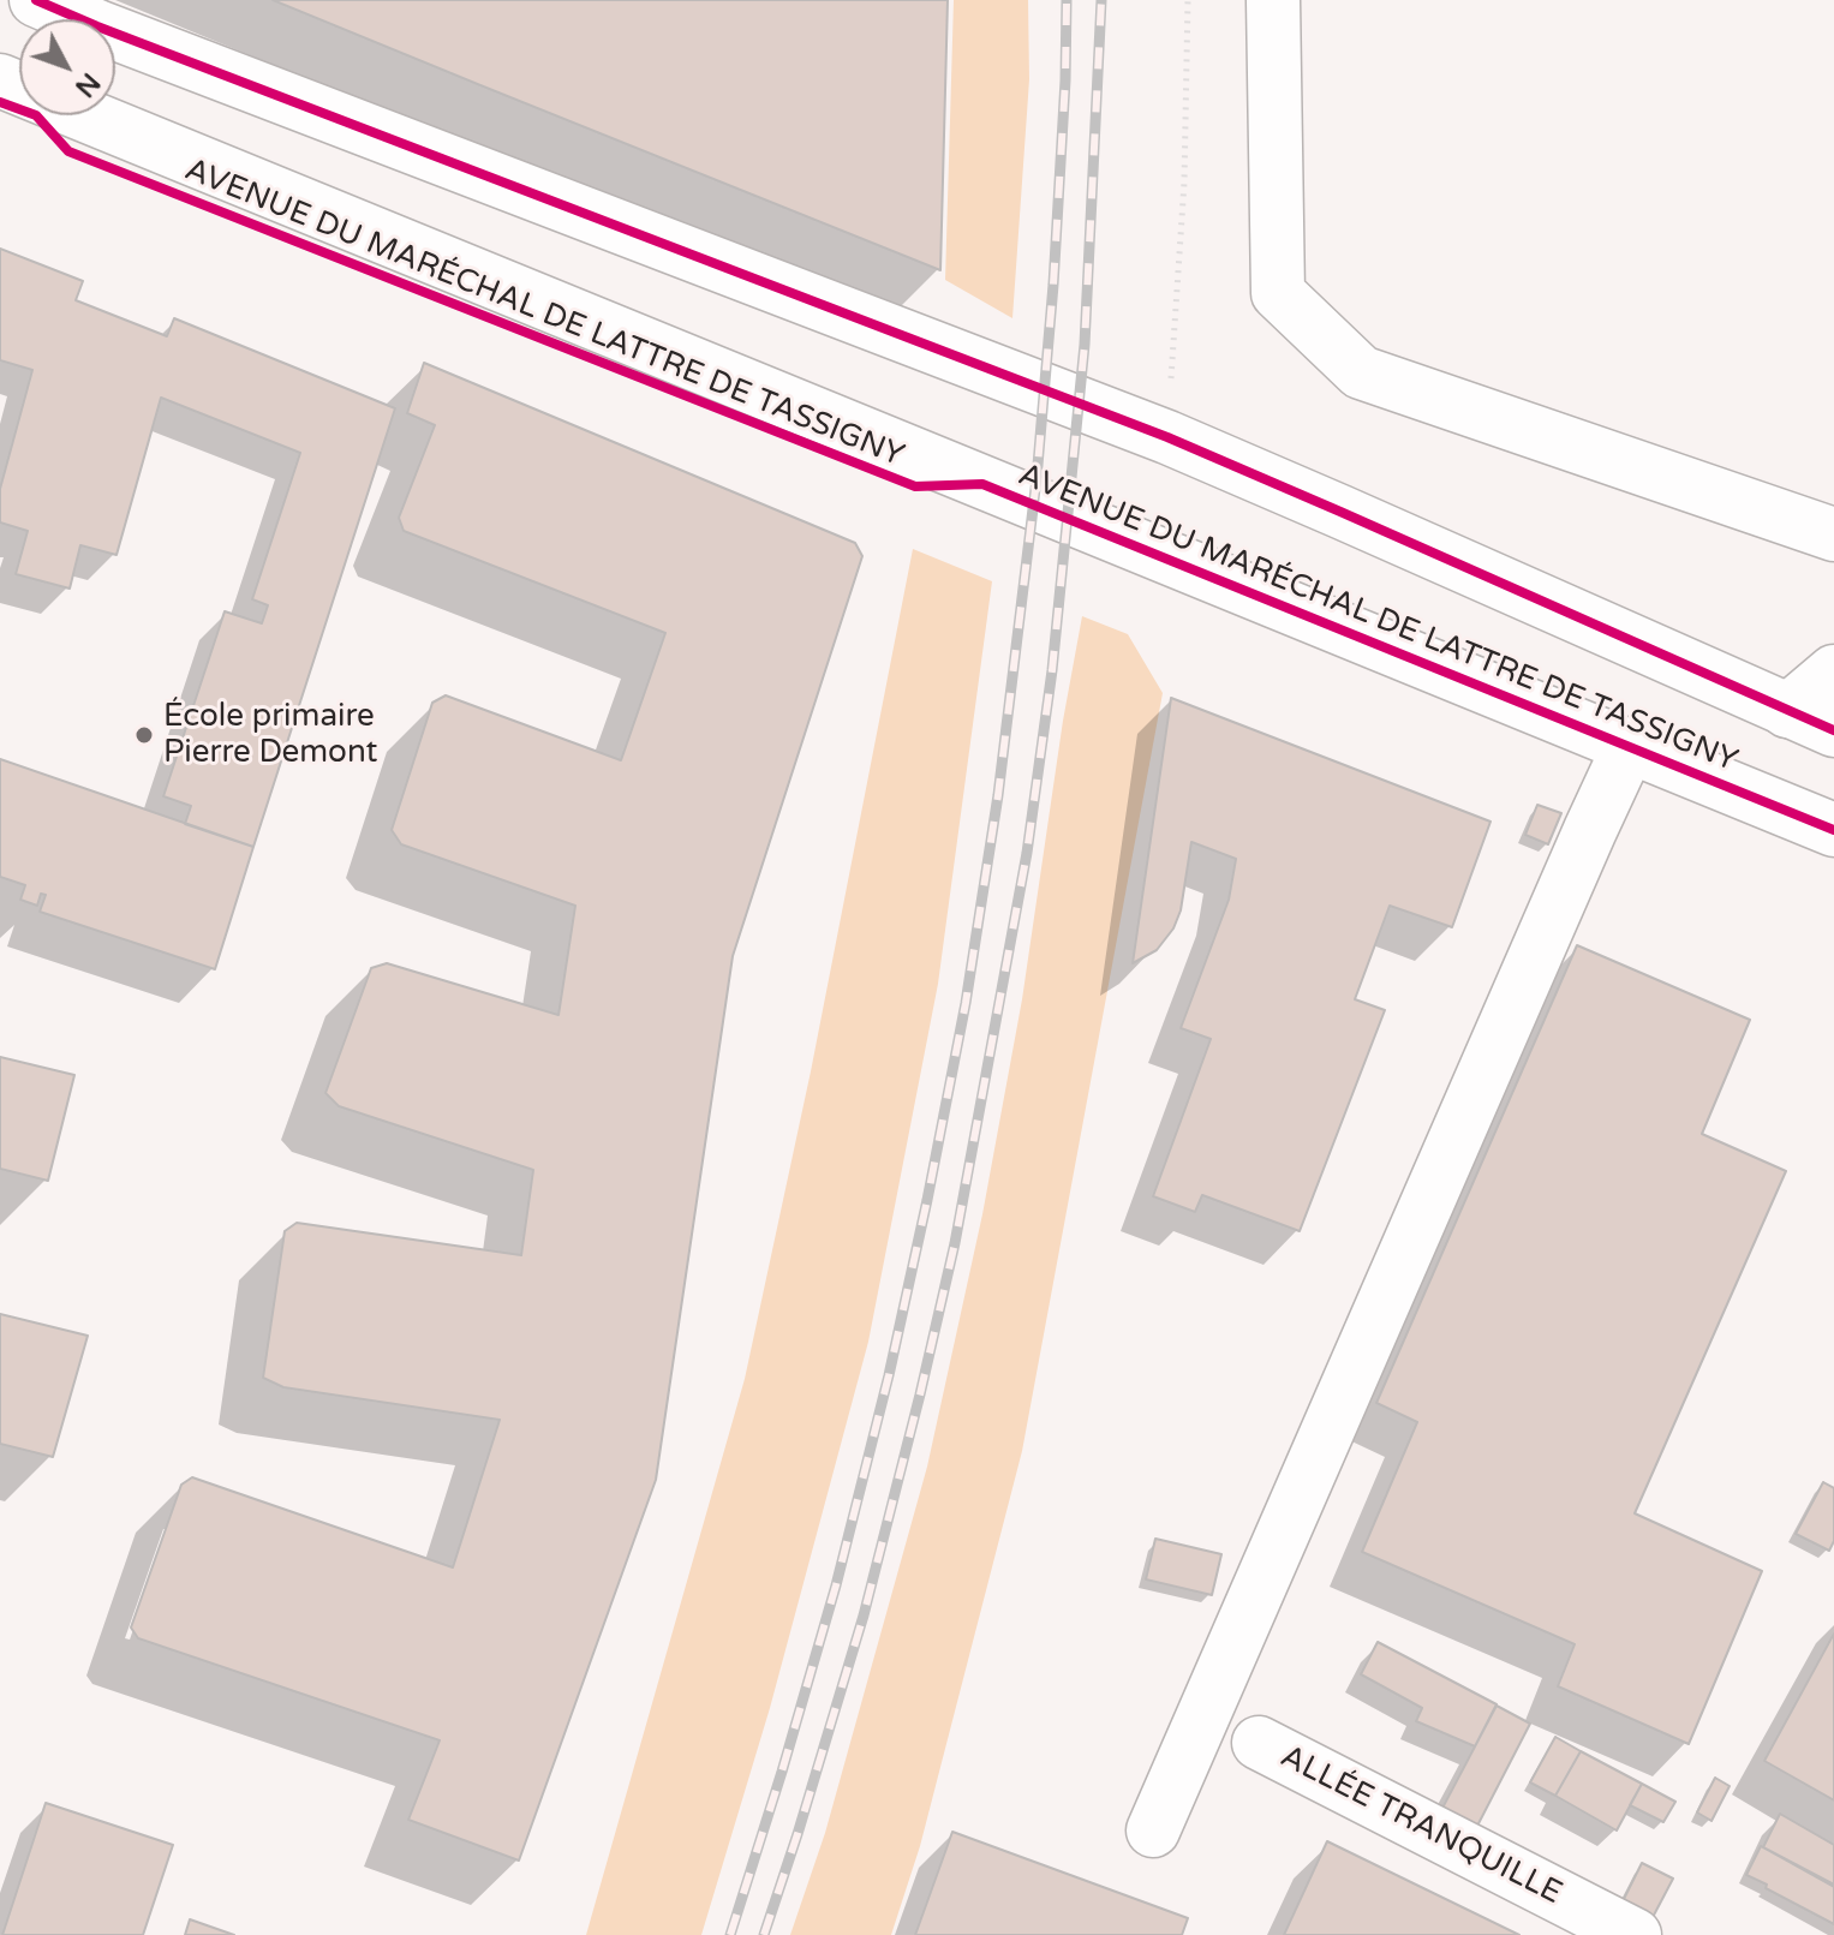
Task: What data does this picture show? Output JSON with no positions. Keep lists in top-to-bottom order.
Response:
{
  "streets": {
    "main road": ["AVENUE DU MARÉCHAL DE LATTRE DE TASSIGNY", "ALLÉE TRANQUILLE"]
  },
  "places": ["École primaire Pierre Demont"],
  "north": "bottom right"
}
